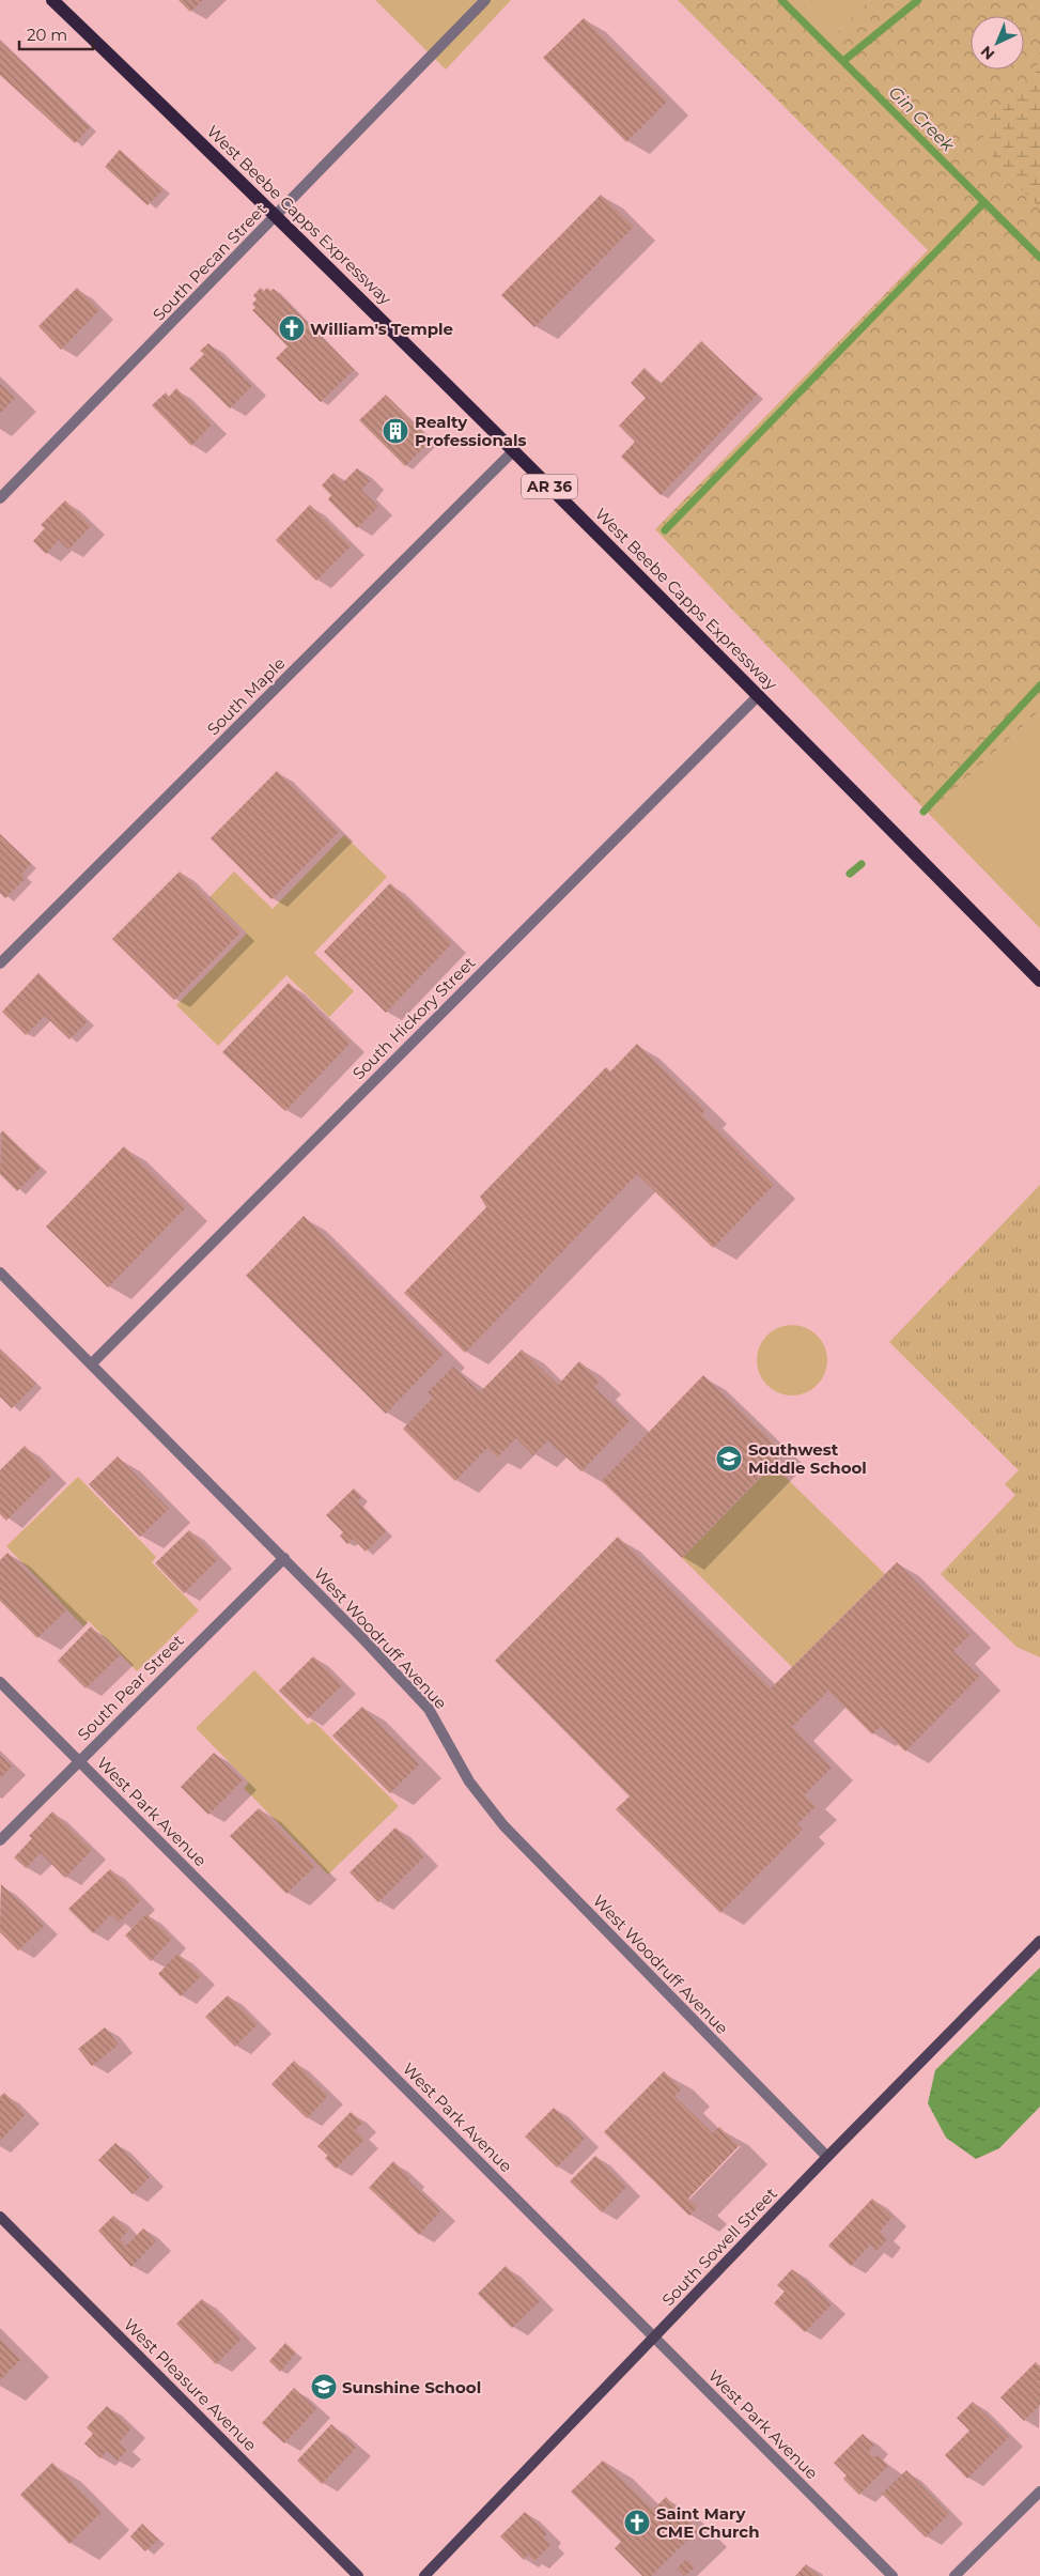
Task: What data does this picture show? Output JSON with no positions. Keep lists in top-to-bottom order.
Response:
{
  "streets": {
    "main road": ["West Beebe Capps Expressway", "AR 36"],
    "street": [
      "South Pecan Street",
      "South Maple",
      "South Hickory Street",
      "West Woodruff Avenue",
      "South Pear Street",
      "West Park Avenue",
      "South Sowell Street",
      "West Pleasure Avenue"
    ]
  },
  "crossings": [
    ["West Beebe Capps Expressway", "South Pecan Street"],
    ["West Beebe Capps Expressway", "South Maple"],
    ["West Beebe Capps Expressway", "South Hickory Street"],
    ["South Hickory Street", "West Woodruff Avenue"],
    ["West Woodruff Avenue", "South Pear Street"],
    ["West Woodruff Avenue", "South Sowell Street"],
    ["South Pear Street", "West Park Avenue"],
    ["West Park Avenue", "South Sowell Street"]
  ],
  "water": ["Gin Creek"],
  "places": {
    "church": ["William's Temple", "Saint Mary CME Church"],
    "building": ["Realty Professionals"],
    "school or university": ["Southwest Middle School", "Sunshine School"]
  },
  "scale_bar": "20 m",
  "north": "bottom left"
}
